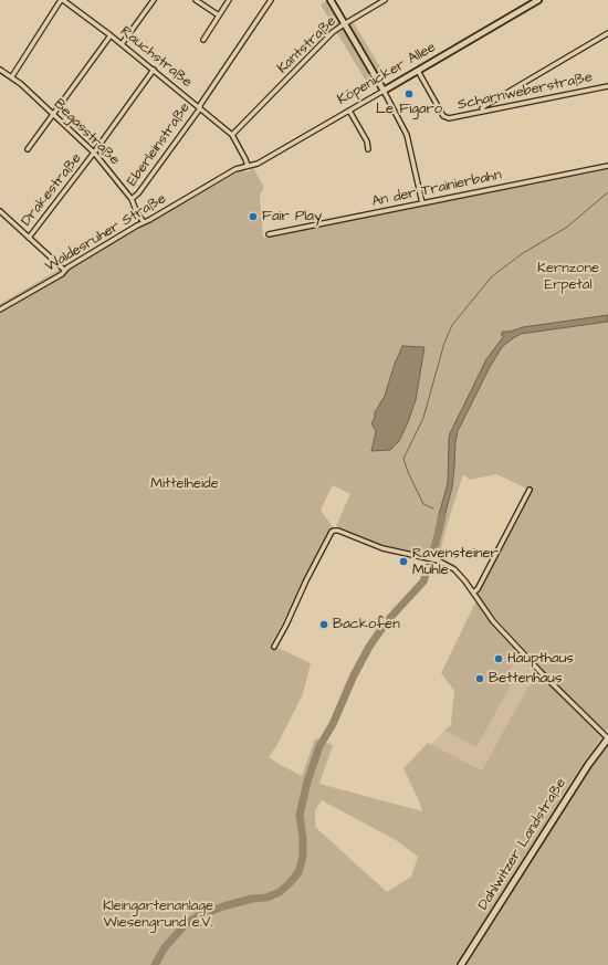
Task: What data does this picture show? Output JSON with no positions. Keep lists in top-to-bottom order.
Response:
{
  "streets": {
    "main road": ["Dahlwitzer Landstraße"],
    "street": [
      "Kantstraße",
      "Rauchstraße",
      "Köpenicker Allee",
      "Scharnweberstraße",
      "Begasstraße",
      "Eberleinstraße",
      "An der Trainierbahn",
      "Drakestraße",
      "Waldesruher Straße"
    ]
  },
  "crossings": [
    ["Kantstraße", "Rauchstraße"],
    ["Rauchstraße", "Köpenicker Allee"],
    ["Rauchstraße", "Eberleinstraße"],
    ["Rauchstraße", "Drakestraße"],
    ["Rauchstraße", "Waldesruher Straße"],
    ["Köpenicker Allee", "Scharnweberstraße"],
    ["Köpenicker Allee", "Waldesruher Straße"],
    ["Begasstraße", "Eberleinstraße"],
    ["Begasstraße", "Drakestraße"],
    ["Begasstraße", "Waldesruher Straße"]
  ],
  "parks": ["Kernzone Erpetal", "Mittelheide", "Kleingartenanlage Wiesengrund e.V."],
  "places": [
    "Le Figaro",
    "Fair Play",
    "Ravensteiner Mühle",
    "Backofen",
    "Haupthaus",
    "Bettenhaus"
  ]
}
